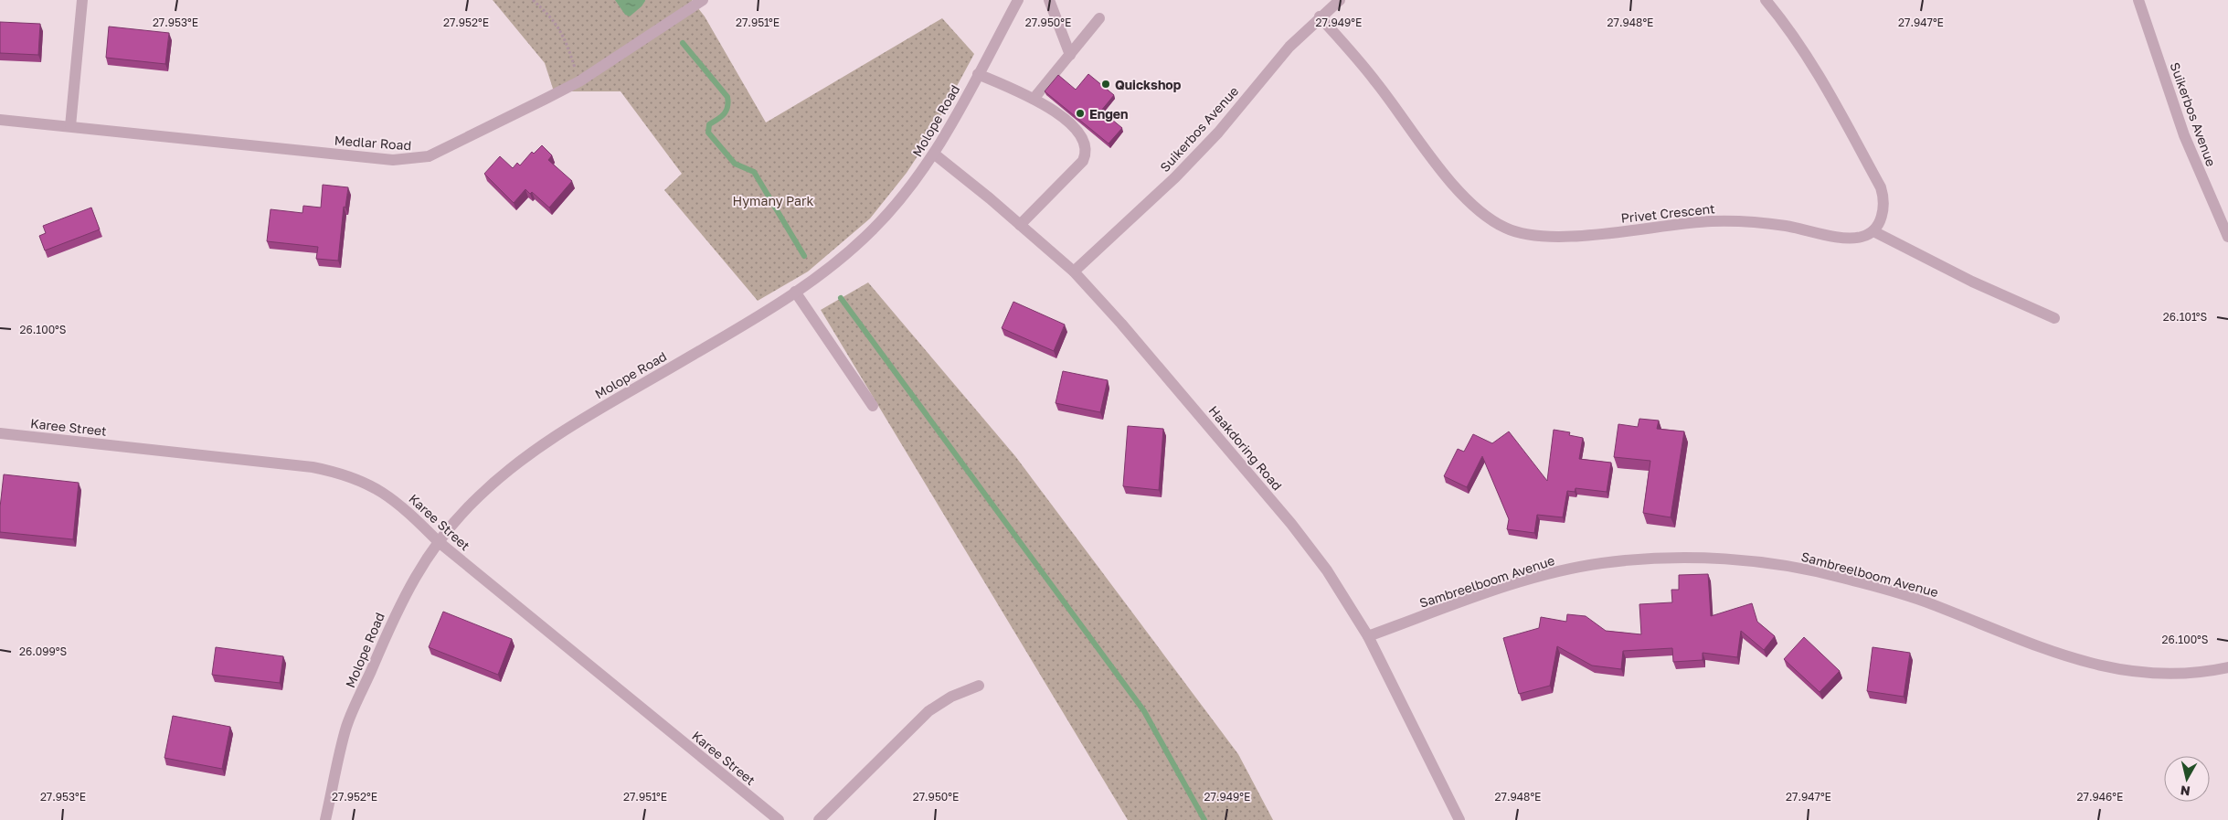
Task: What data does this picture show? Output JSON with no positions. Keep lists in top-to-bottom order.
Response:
{
  "streets": {
    "street": [
      "Suikerbos Avenue",
      "Molope Road",
      "Medlar Road",
      "Privet Crescent",
      "Karee Street",
      "Haakdoring Road",
      "Sambreelboom Avenue"
    ]
  },
  "crossings": [
    ["Suikerbos Avenue", "Privet Crescent"],
    ["Suikerbos Avenue", "Haakdoring Road"],
    ["Molope Road", "Karee Street"],
    ["Molope Road", "Haakdoring Road"],
    ["Haakdoring Road", "Sambreelboom Avenue"]
  ],
  "parks": ["Hymany Park"],
  "places": ["Quickshop", "Engen"],
  "north": "bottom",
  "coordinates": [
    "27.953°E",
    "27.952°E",
    "27.951°E",
    "27.950°E",
    "27.949°E",
    "27.948°E",
    "27.947°E",
    "26.101°S",
    "26.100°S",
    "26.099°S",
    "27.946°E"
  ]
}
